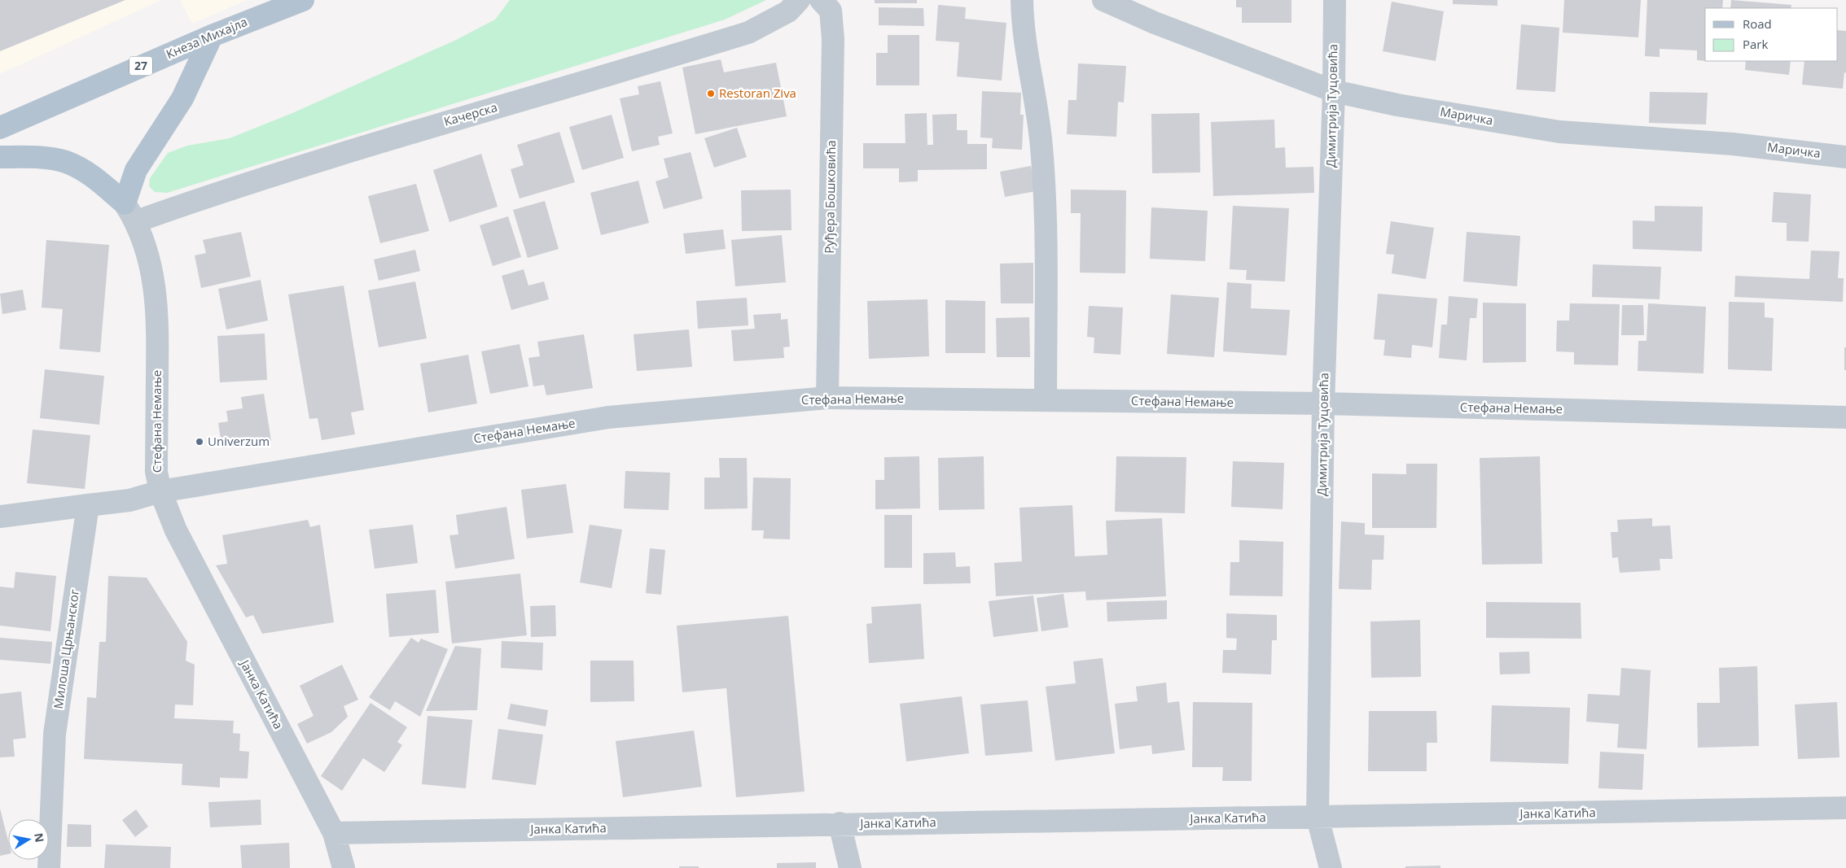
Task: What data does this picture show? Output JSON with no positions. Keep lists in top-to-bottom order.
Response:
{
  "streets": {
    "main road": ["Кнеза Михајла", "27"],
    "street": [
      "Димитрија Туцовића",
      "Качерска",
      "Маричка",
      "Руђера Бошковића",
      "Стефана Немање",
      "Милоша Црњанског",
      "Јанка Катића"
    ]
  },
  "crossings": [
    ["Димитрија Туцовића", "Маричка"],
    ["Димитрија Туцовића", "Стефана Немање"],
    ["Димитрија Туцовића", "Јанка Катића"],
    ["Качерска", "Стефана Немање"],
    ["Руђера Бошковића", "Стефана Немање"],
    ["Стефана Немање", "Јанка Катића"]
  ],
  "places": ["Restoran Ziva", "Univerzum"],
  "legend": ["Road", "Park"],
  "north": "right"
}
